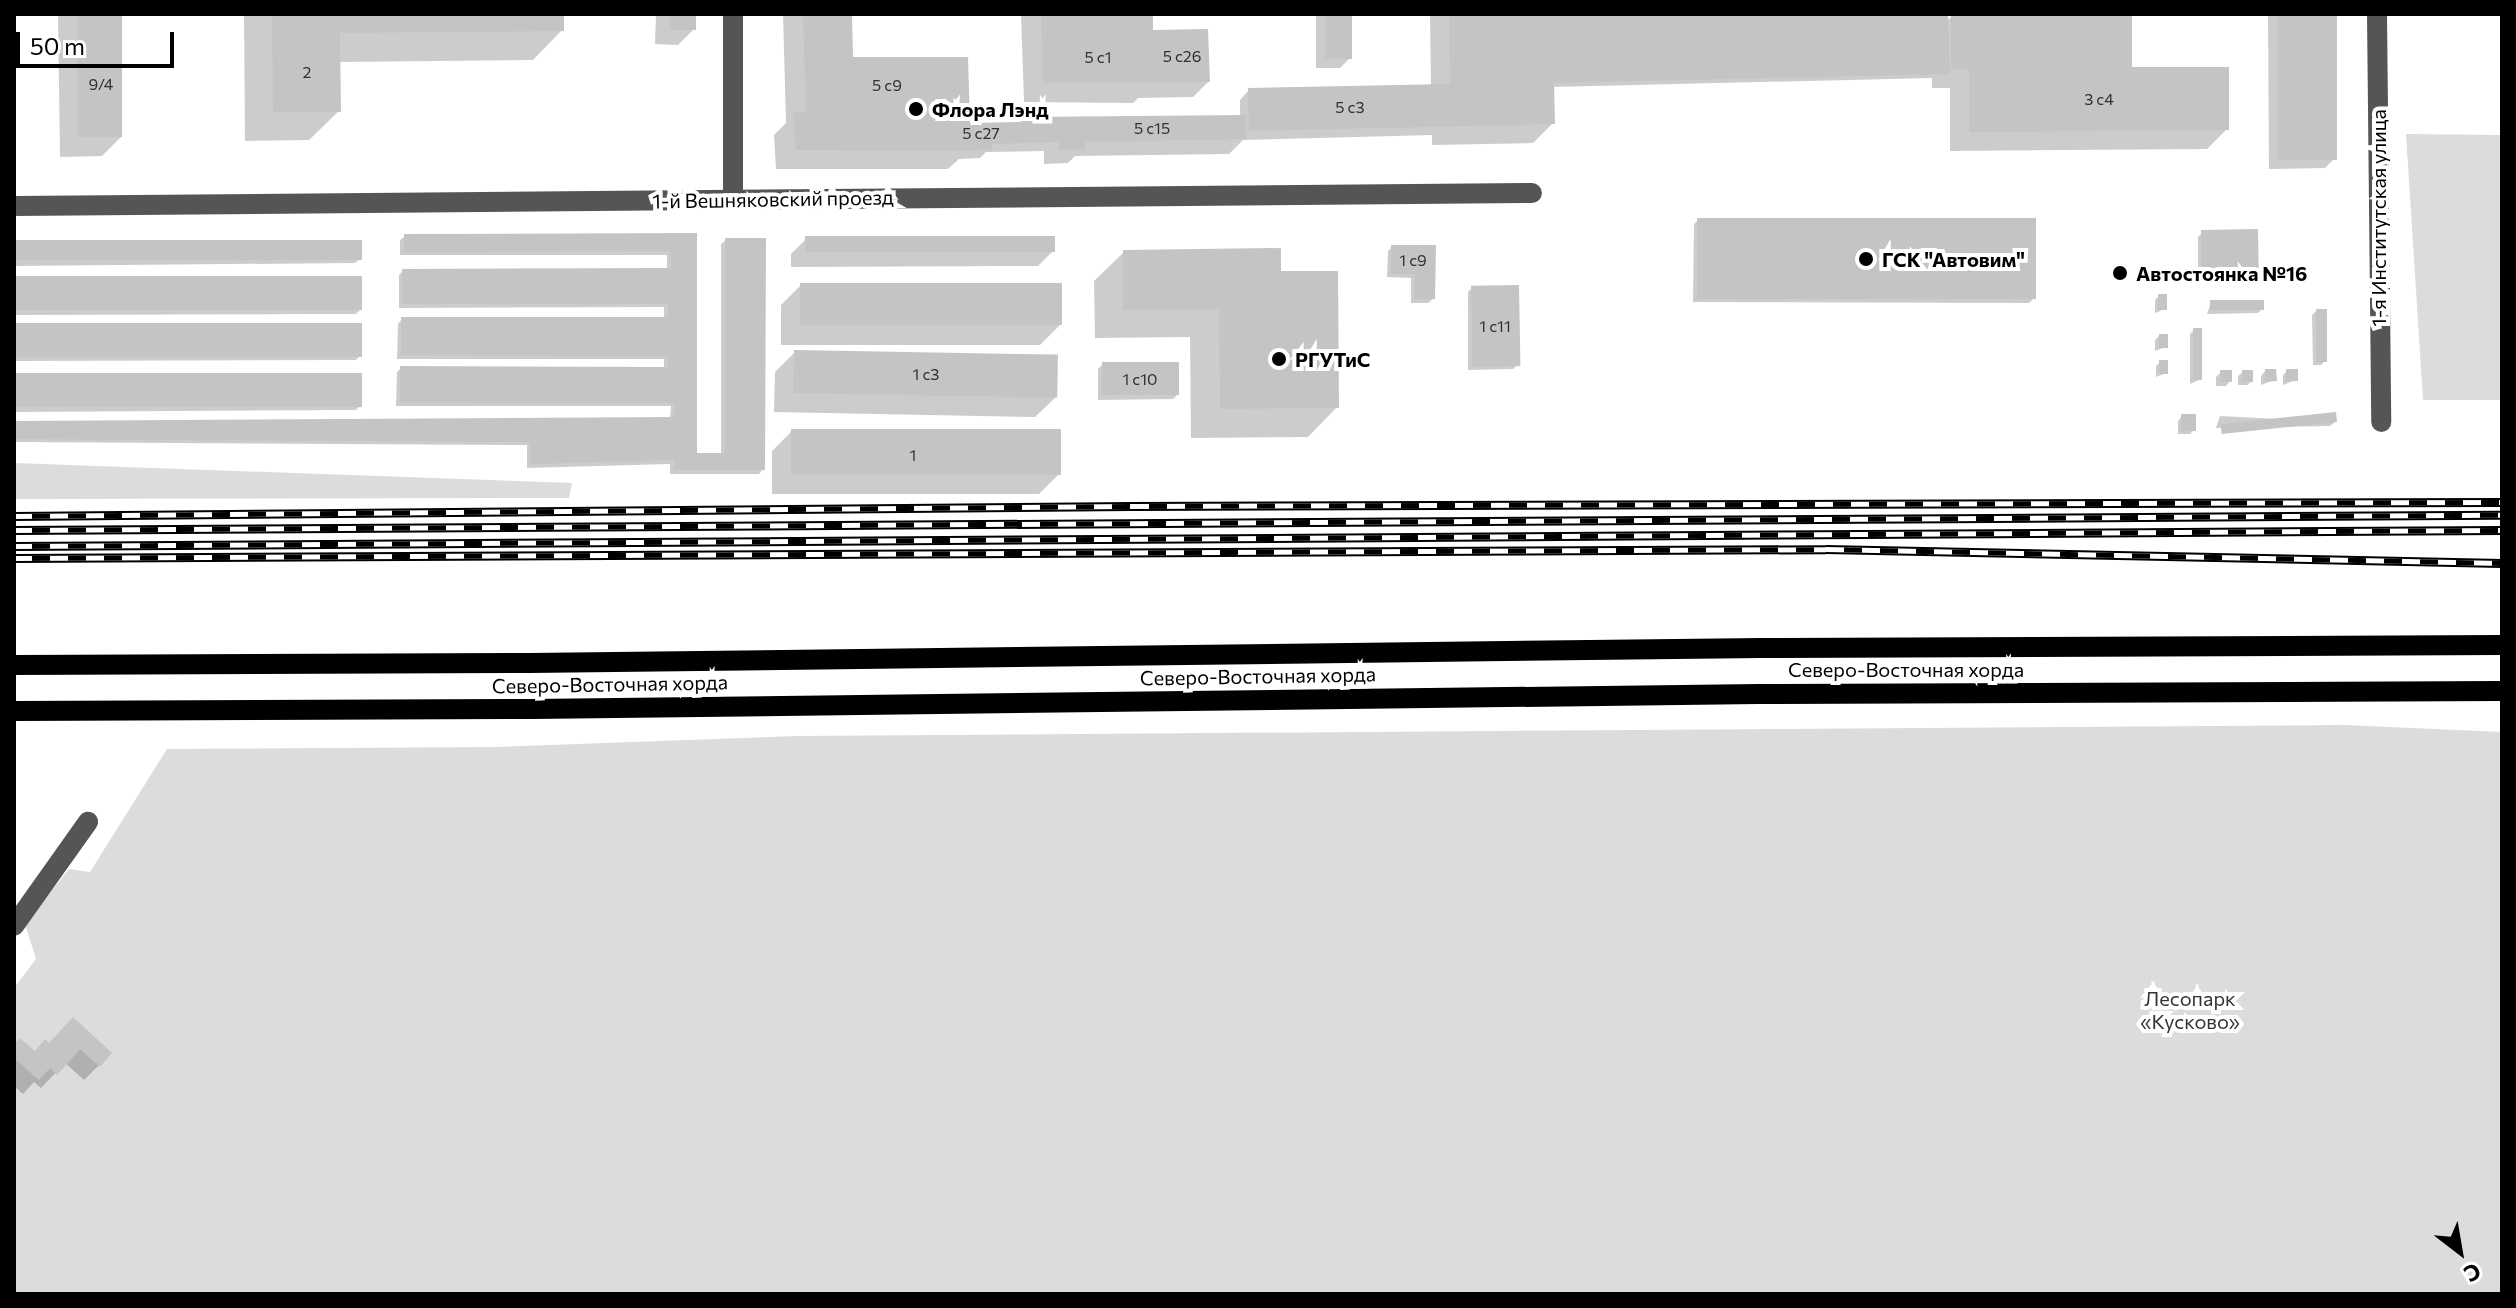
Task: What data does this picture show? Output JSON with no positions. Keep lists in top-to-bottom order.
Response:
{
  "streets": {
    "main road": ["Северо-Восточная хорда"],
    "street": ["1-й Вешняковский проезд", "1-я Институтская улица"]
  },
  "parks": ["Лесопарк «Кусково»"],
  "places": [
    "Флора Лэнд",
    "ГСК \"Автовим\"",
    "Автостоянка №16",
    "РГУТиС"
  ],
  "house_numbers": [
    "5 с26",
    "5 с1",
    "2",
    "9/4",
    "5 с9",
    "3 с4",
    "5 с3",
    "5 с15",
    "5 с27",
    "1 с9",
    "1 с11",
    "1 с3",
    "1 с10",
    "1"
  ],
  "scale_bar": "50 m",
  "north": "bottom right"
}
